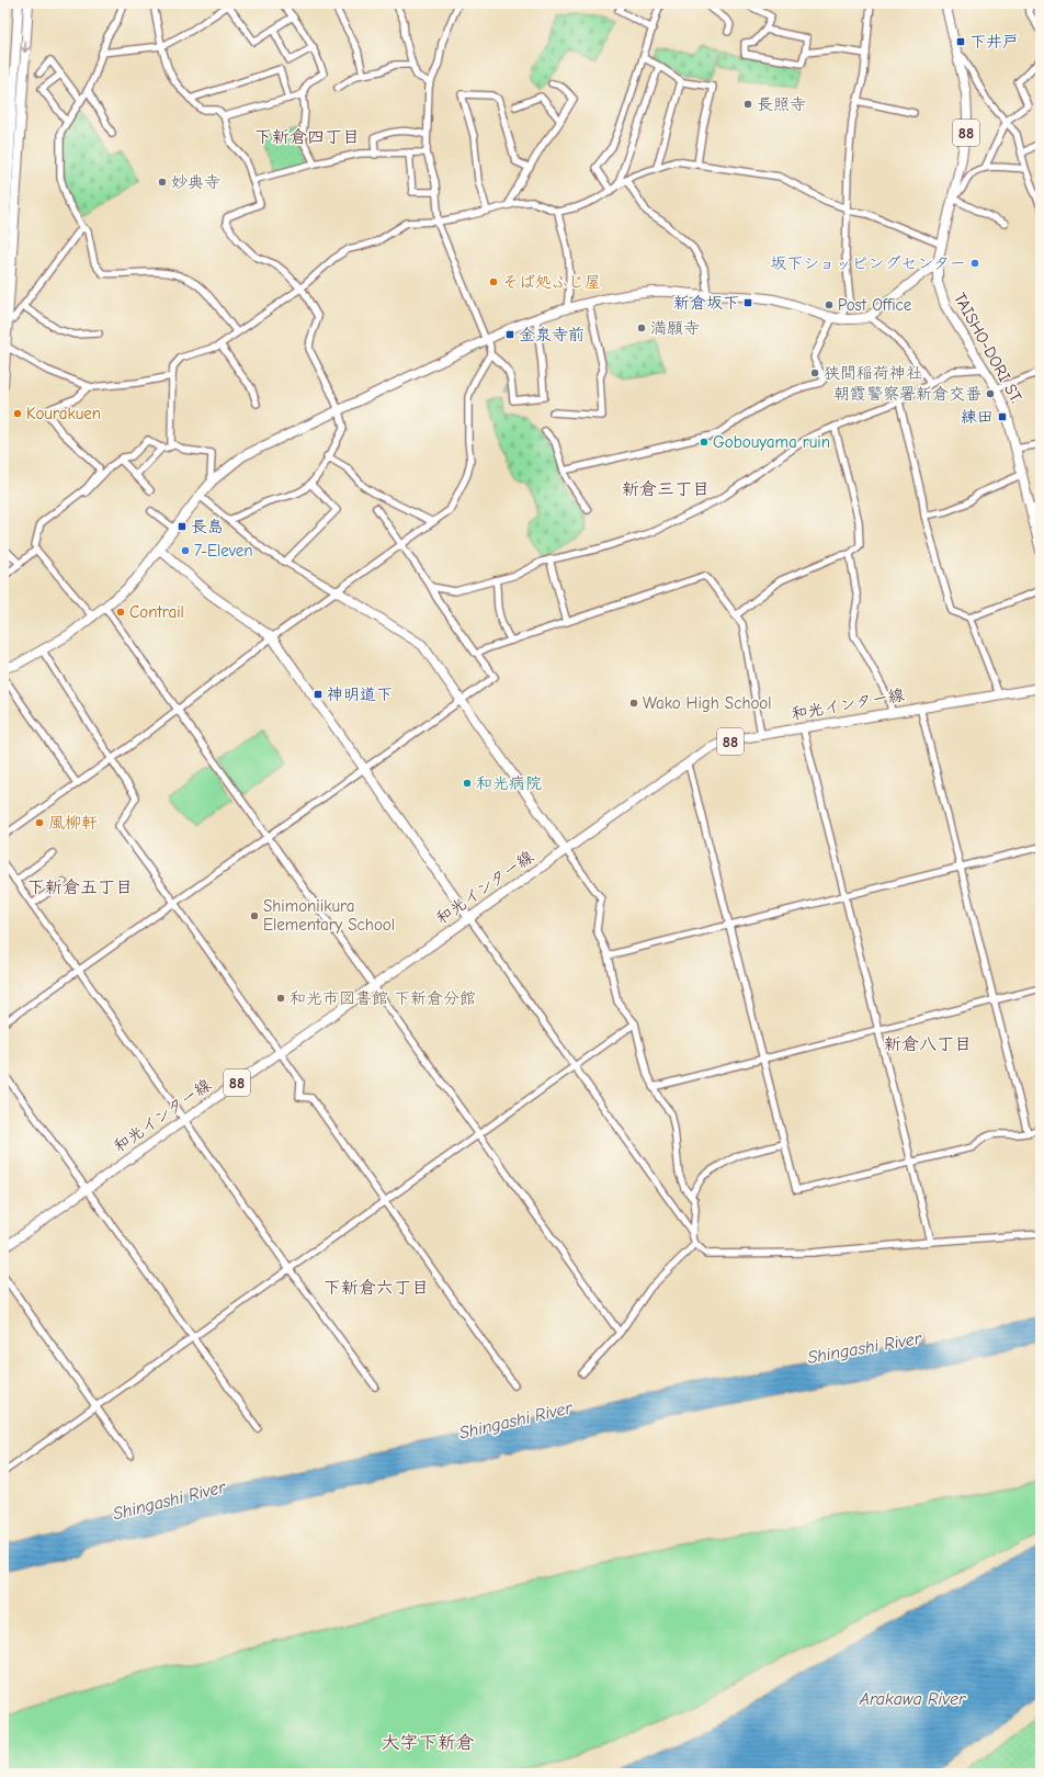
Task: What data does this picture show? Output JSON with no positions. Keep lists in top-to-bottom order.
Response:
{
  "streets": {
    "main road": ["88", "TAISHO-DORI ST.", "和光インター線"]
  },
  "districts": [
    "下新倉四丁目",
    "新倉三丁目",
    "下新倉五丁目",
    "新倉八丁目",
    "下新倉六丁目",
    "大字下新倉"
  ],
  "water": ["Shingashi River", "Arakawa River"],
  "places": {
    "transit": [
      "下井戸",
      "新倉坂下",
      "金泉寺前",
      "練田",
      "長島",
      "神明道下"
    ],
    "other": [
      "長照寺",
      "妙典寺",
      "坂下ショッピングセンター",
      "そば処ふじ屋",
      "Post Office",
      "満願寺",
      "狭間稲荷神社",
      "朝霞警察署新倉交番",
      "Kourakuen",
      "Gobouyama ruin",
      "7-Eleven",
      "Contrail",
      "Wako High School",
      "和光病院",
      "風柳軒",
      "Shimoniikura Elementary School",
      "和光市図書館 下新倉分館"
    ]
  }
}
